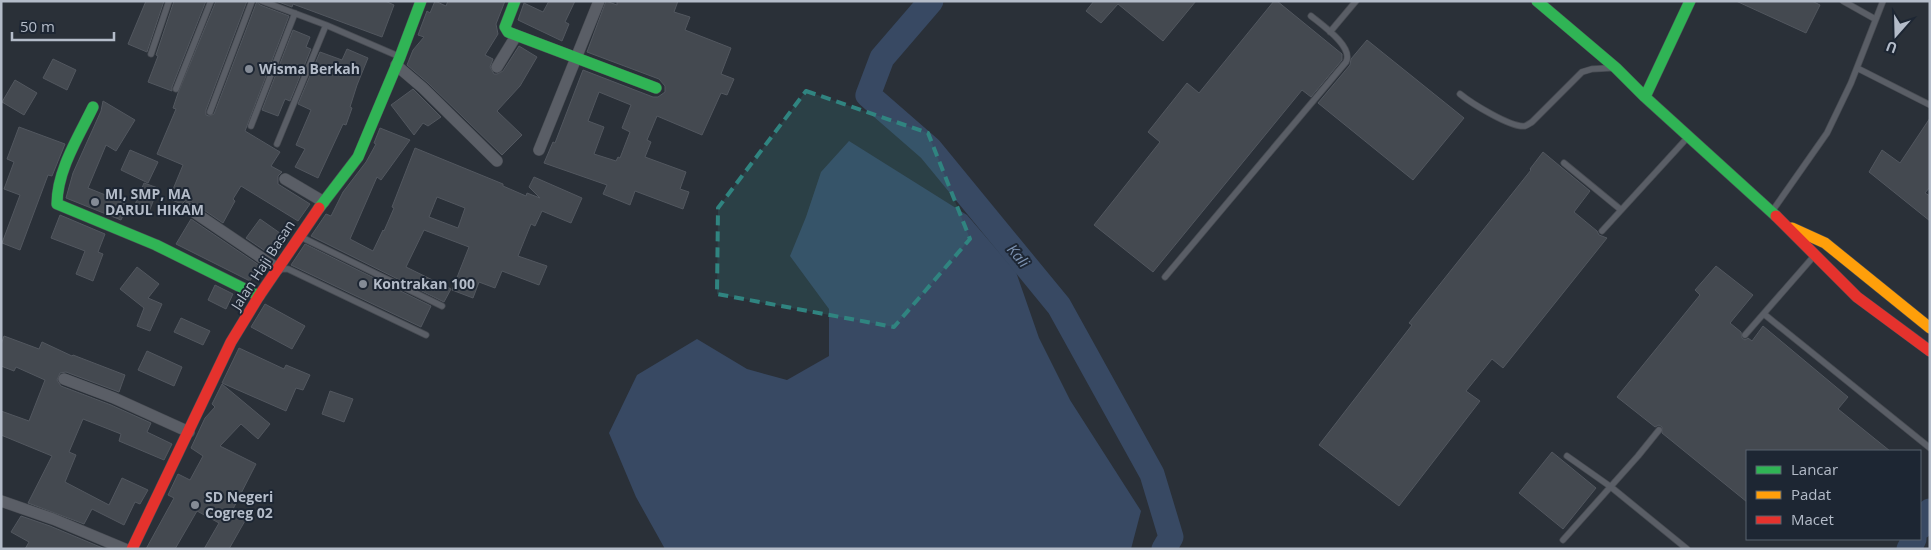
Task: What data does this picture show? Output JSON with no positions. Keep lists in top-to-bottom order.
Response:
{
  "streets": {
    "street": ["Jalan Haji Basan"]
  },
  "water": ["Kali"],
  "places": [
    "Wisma Berkah",
    "MI, SMP, MA DARUL HIKAM",
    "Kontrakan 100",
    "SD Negeri Cogreg 02"
  ],
  "legend": ["Lancar", "Padat", "Macet"],
  "scale_bar": "50 m",
  "north": "bottom"
}
